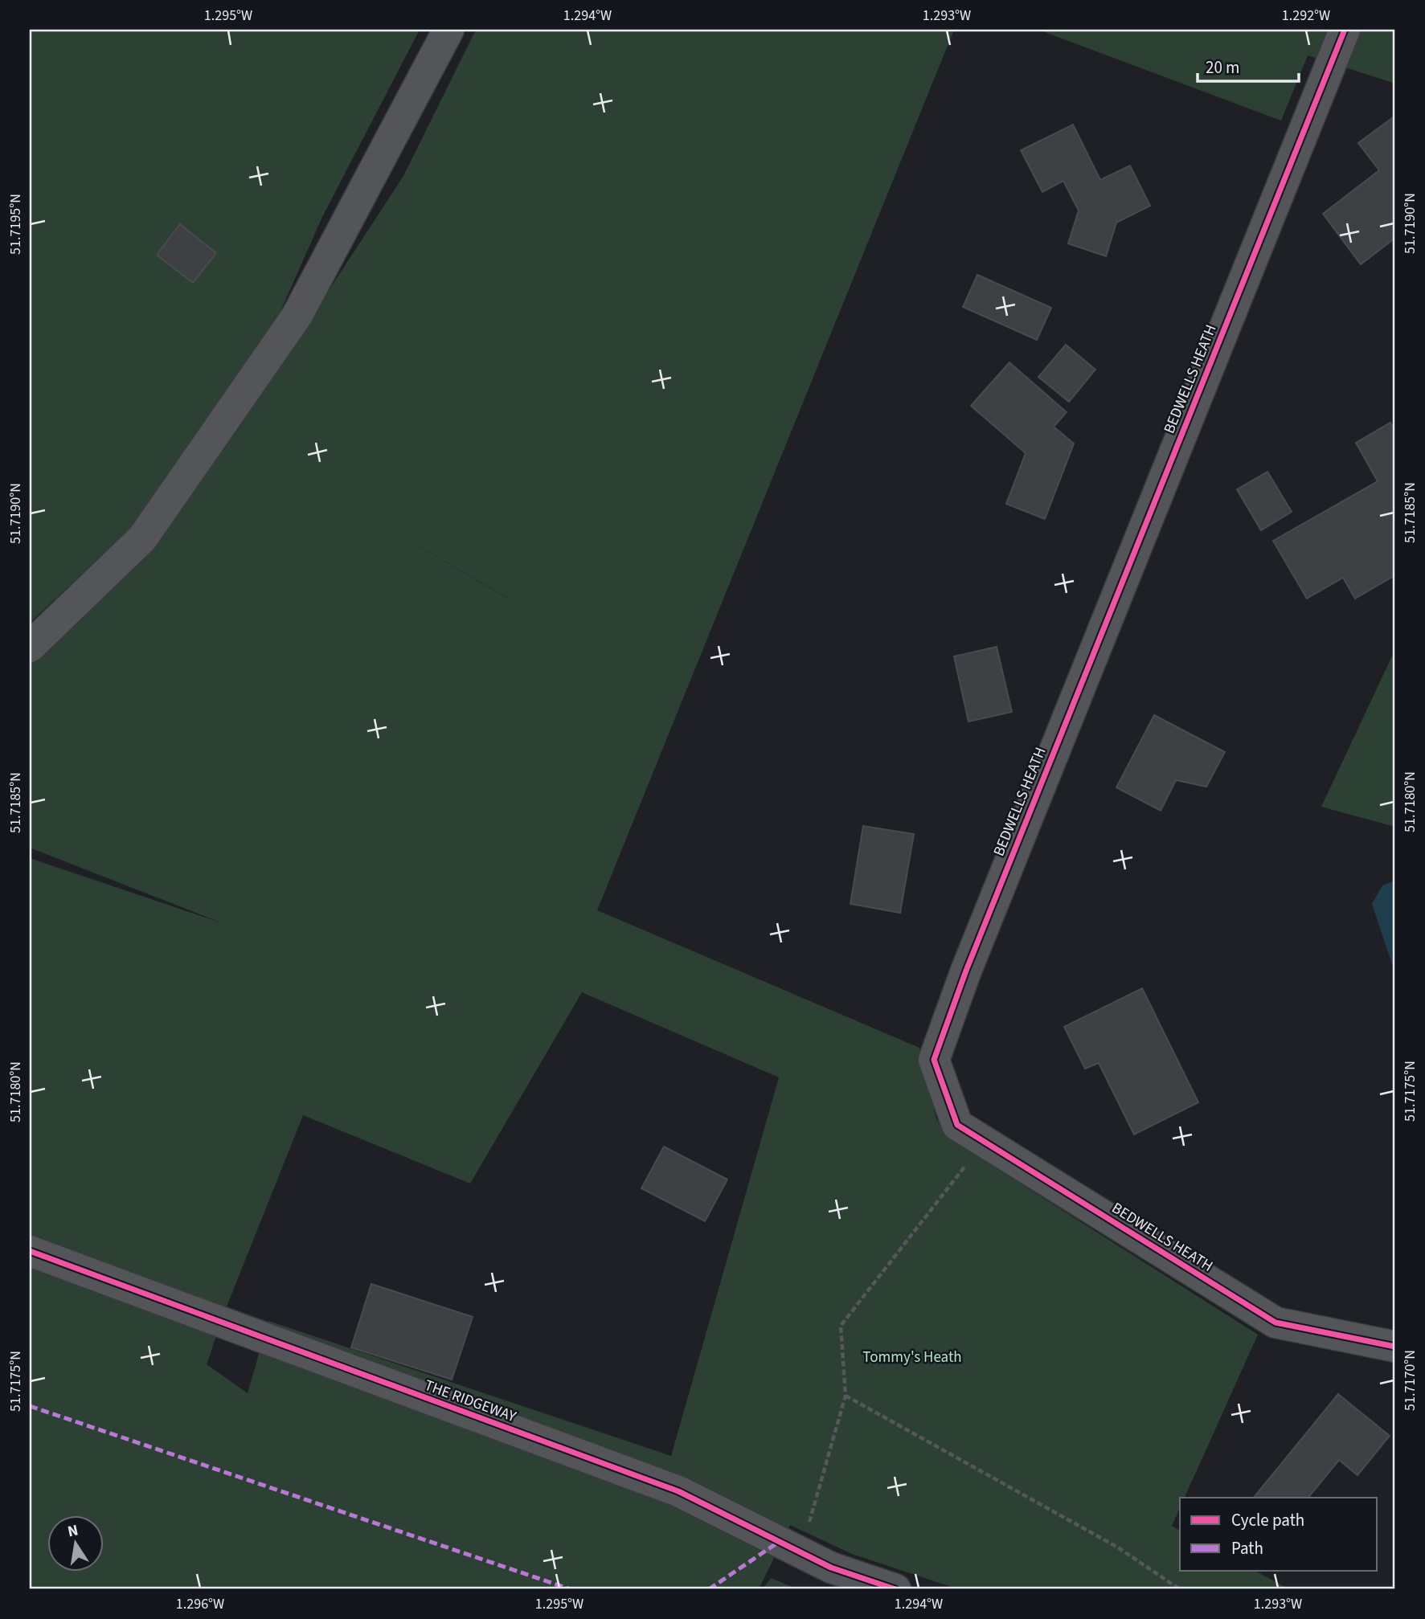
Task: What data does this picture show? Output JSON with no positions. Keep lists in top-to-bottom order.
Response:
{
  "streets": {
    "street": ["BEDWELLS HEATH", "THE RIDGEWAY"]
  },
  "parks": ["Tommy's Heath"],
  "legend": ["Cycle path", "Path"],
  "scale_bar": "20 m",
  "north": "top",
  "coordinates": [
    "1.295°W",
    "1.294°W",
    "1.293°W",
    "1.292°W",
    "51.7190°N",
    "51.7195°N",
    "51.7185°N",
    "51.7180°N",
    "51.7175°N",
    "51.7170°N",
    "1.296°W"
  ]
}
